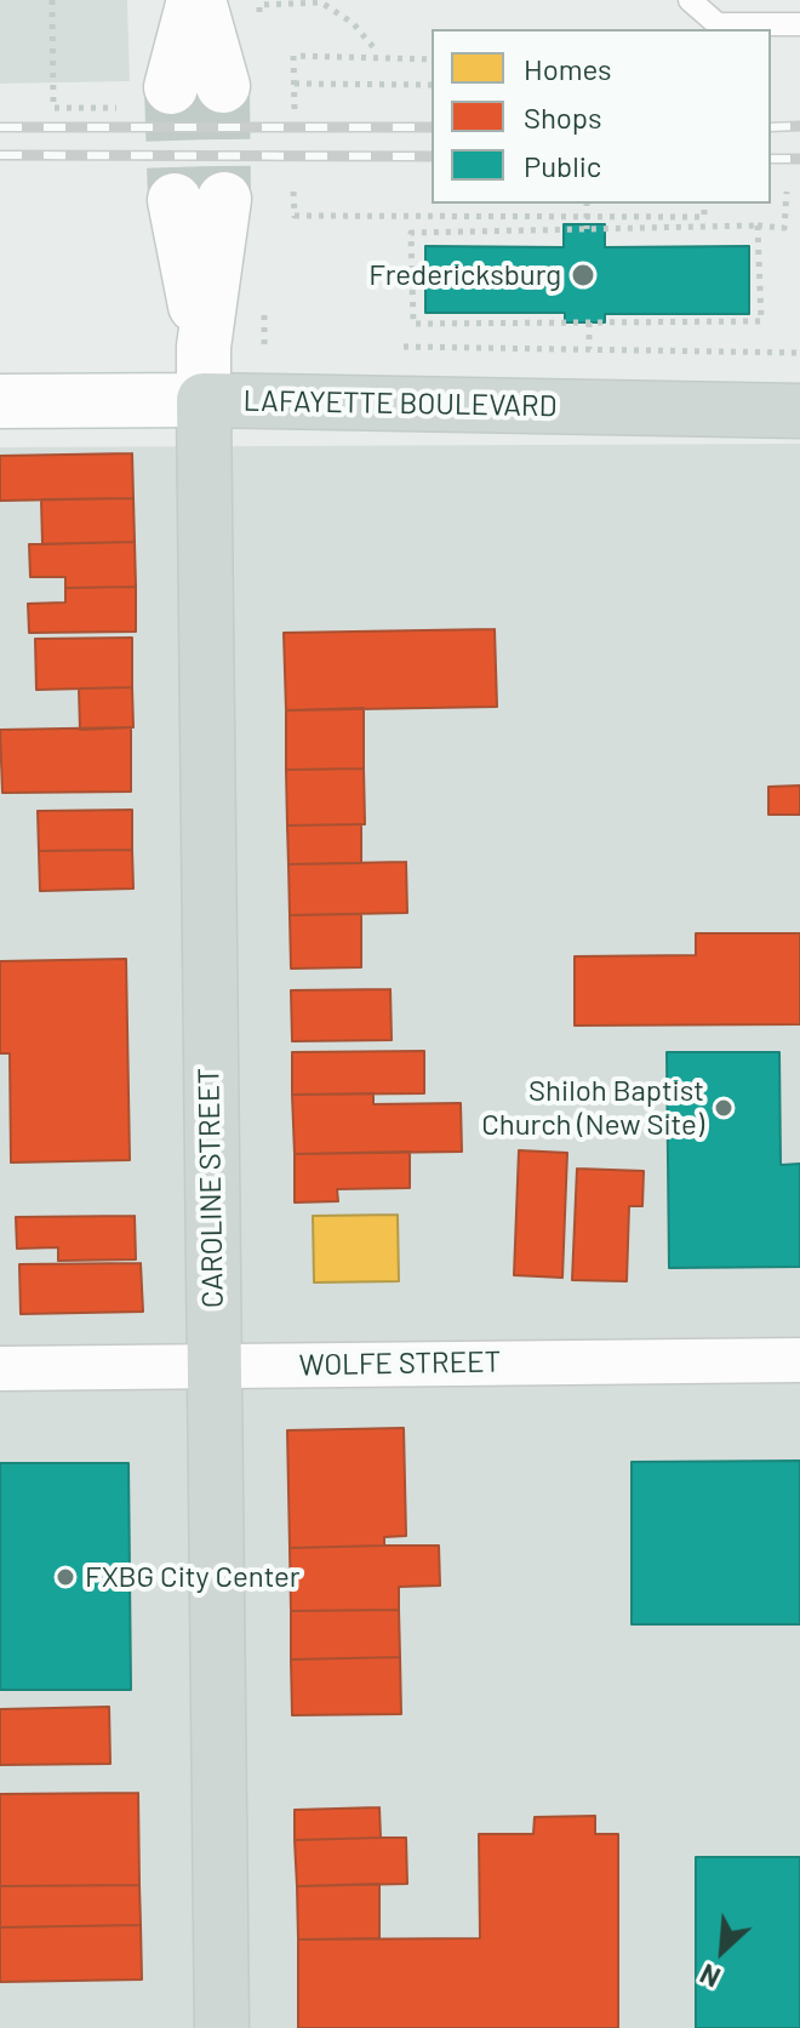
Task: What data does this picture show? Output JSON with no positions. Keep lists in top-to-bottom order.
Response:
{
  "streets": {
    "main road": ["LAFAYETTE BOULEVARD", "CAROLINE STREET"],
    "street": ["WOLFE STREET"]
  },
  "crossings": [
    ["LAFAYETTE BOULEVARD", "CAROLINE STREET"],
    ["CAROLINE STREET", "WOLFE STREET"]
  ],
  "places": ["Fredericksburg", "Shiloh Baptist Church (New Site)", "FXBG City Center"],
  "legend": ["Homes", "Shops", "Public"],
  "north": "bottom left"
}
